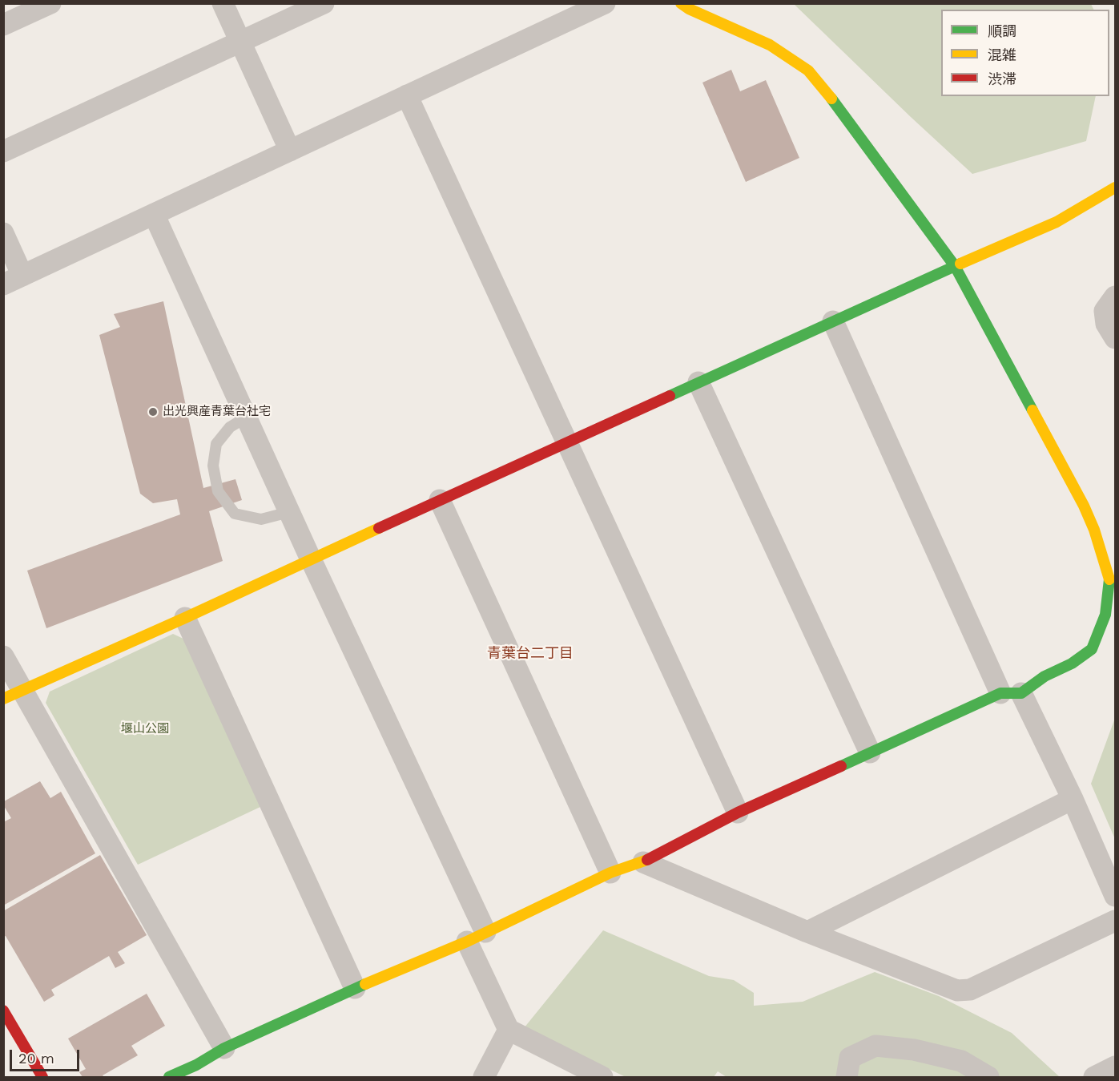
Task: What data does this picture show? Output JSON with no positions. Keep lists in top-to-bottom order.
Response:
{
  "districts": ["青葉台二丁目"],
  "parks": ["堰山公園"],
  "places": ["出光興産青葉台社宅"],
  "legend": ["順調", "混雑", "渋滞"],
  "scale_bar": "20 m"
}
